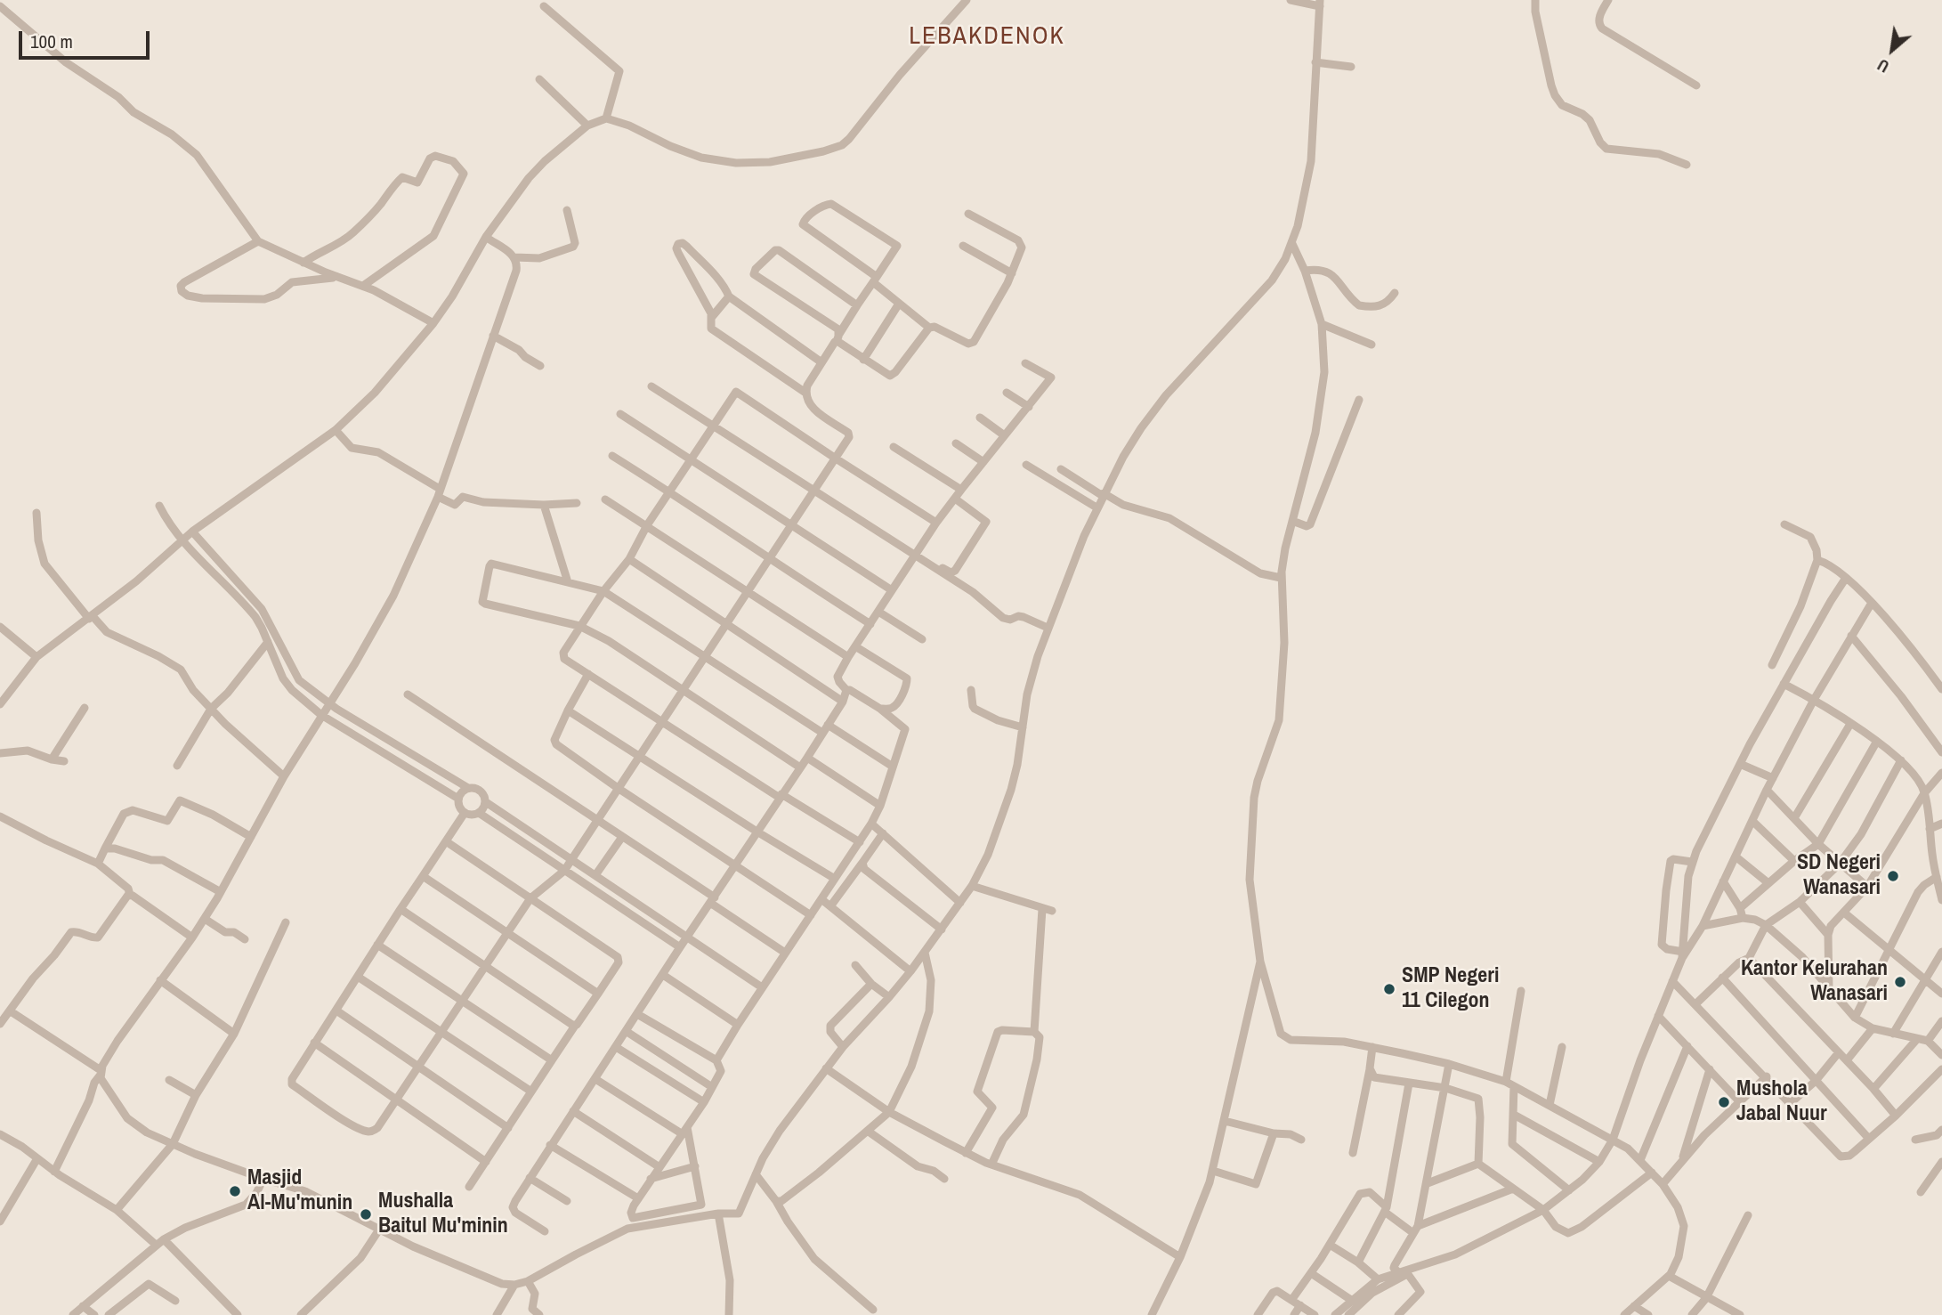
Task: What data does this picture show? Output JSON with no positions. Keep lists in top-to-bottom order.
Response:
{
  "districts": ["LEBAKDENOK"],
  "places": [
    "SD Negeri Wanasari",
    "Kantor Kelurahan Wanasari",
    "SMP Negeri 11 Cilegon",
    "Mushola Jabal Nuur",
    "Masjid Al-Mu'munin",
    "Mushalla Baitul Mu'minin"
  ],
  "scale_bar": "100 m",
  "north": "bottom left"
}
